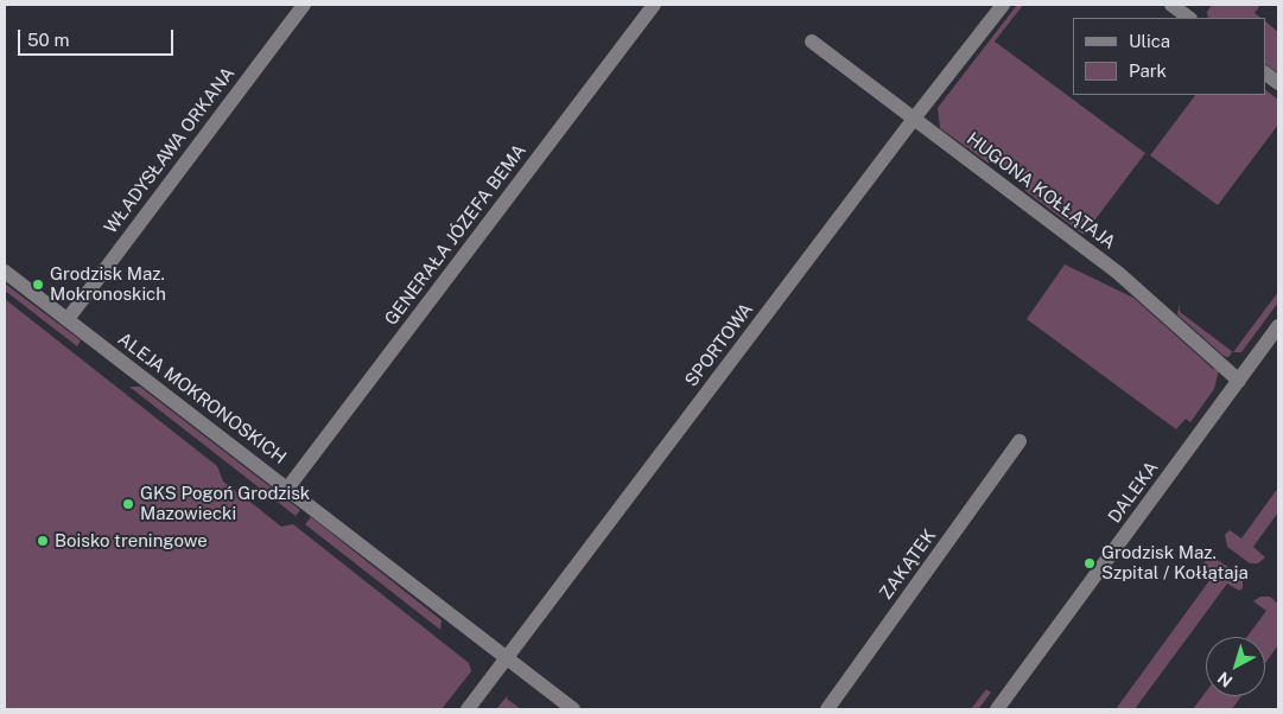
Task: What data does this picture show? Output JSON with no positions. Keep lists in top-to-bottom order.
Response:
{
  "streets": {
    "street": [
      "WŁADYSŁAWA ORKANA",
      "HUGONA KOŁŁĄTAJA",
      "GENERAŁA JÓZEFA BEMA",
      "SPORTOWA",
      "ALEJA MOKRONOSKICH",
      "DALEKA",
      "ZAKĄTEK"
    ]
  },
  "crossings": [
    ["WŁADYSŁAWA ORKANA", "ALEJA MOKRONOSKICH"],
    ["HUGONA KOŁŁĄTAJA", "SPORTOWA"],
    ["HUGONA KOŁŁĄTAJA", "DALEKA"],
    ["GENERAŁA JÓZEFA BEMA", "ALEJA MOKRONOSKICH"],
    ["SPORTOWA", "ALEJA MOKRONOSKICH"]
  ],
  "places": [
    "Grodzisk Maz. Mokronoskich",
    "GKS Pogoń Grodzisk Mazowiecki",
    "Boisko treningowe",
    "Grodzisk Maz. Szpital / Kołłątaja"
  ],
  "legend": ["Ulica", "Park"],
  "scale_bar": "50 m",
  "north": "bottom left"
}
